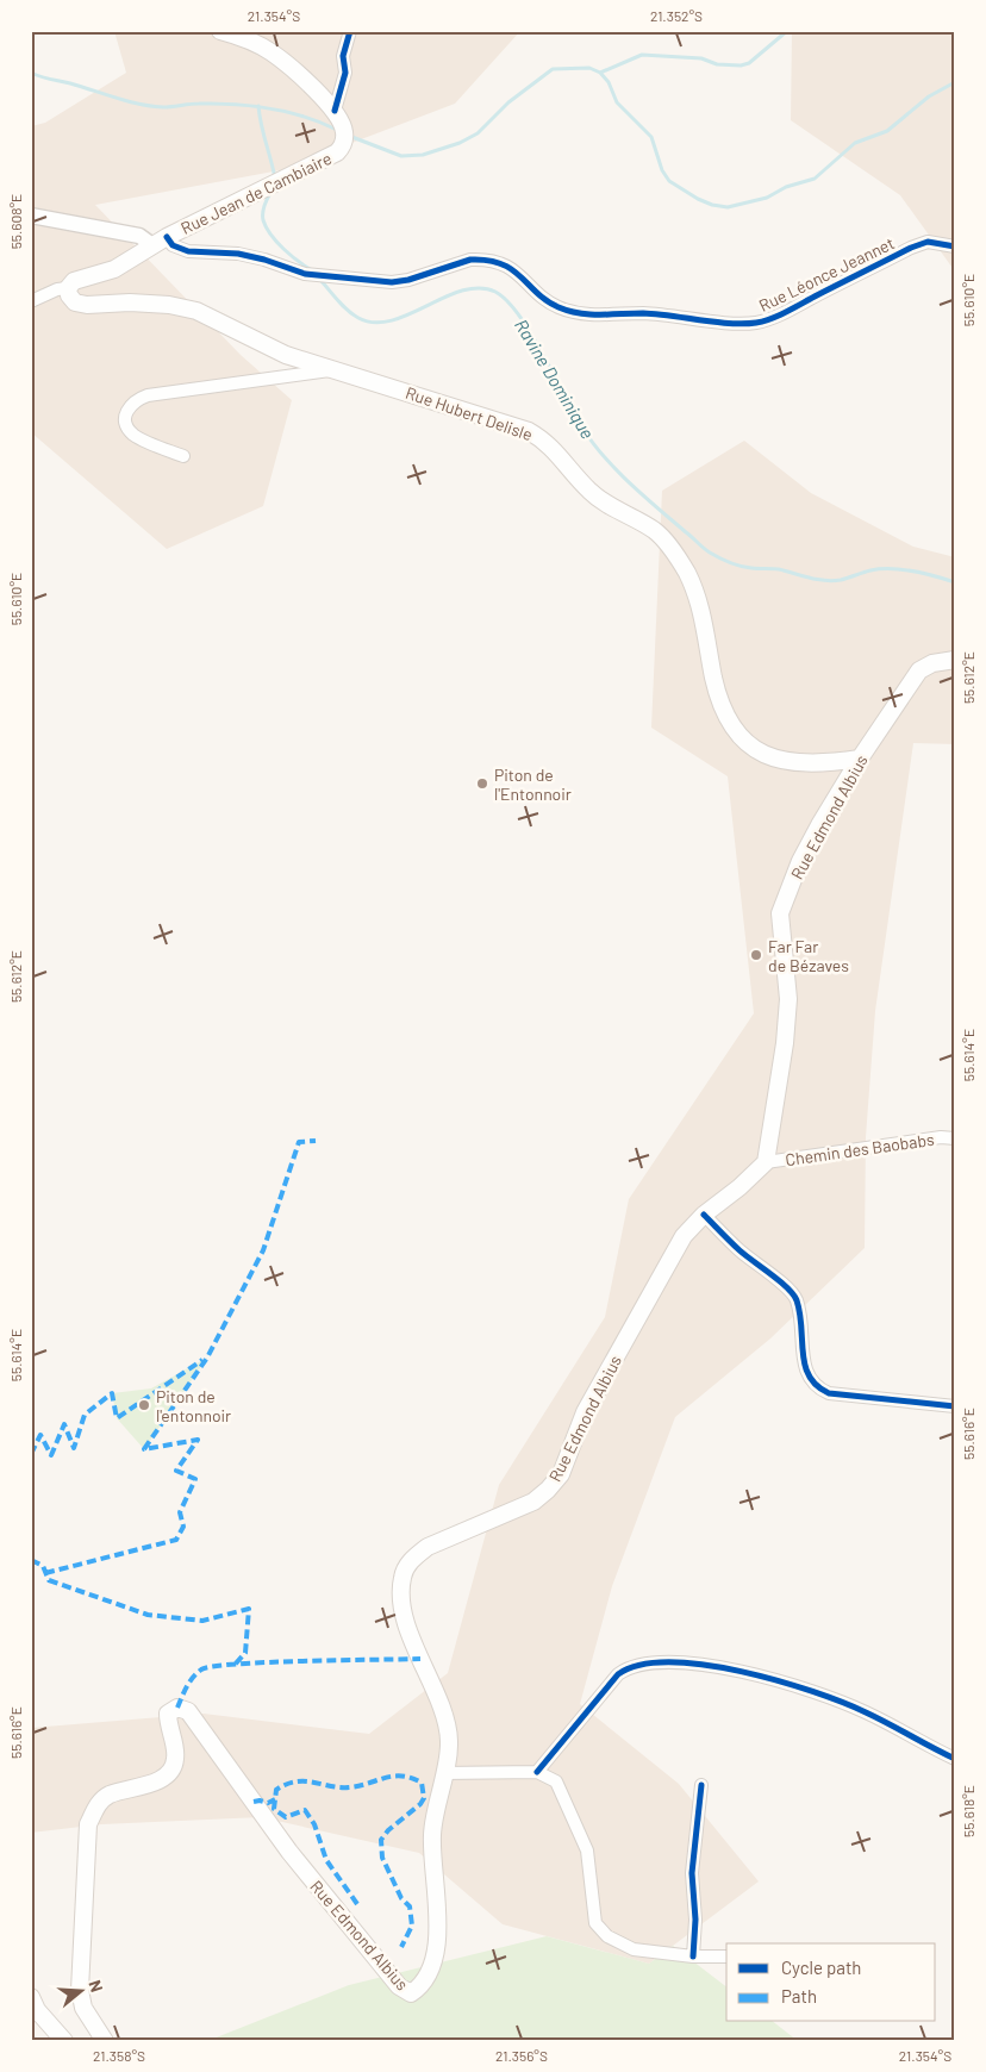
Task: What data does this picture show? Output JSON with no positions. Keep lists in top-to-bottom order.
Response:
{
  "streets": {
    "main road": ["Rue Jean de Cambiaire", "Rue Hubert Delisle", "Rue Edmond Albius"],
    "street": ["Rue Léonce Jeannet", "Chemin des Baobabs"]
  },
  "crossings": [
    ["Rue Jean de Cambiaire", "Rue Léonce Jeannet"],
    ["Rue Hubert Delisle", "Rue Edmond Albius"],
    ["Rue Edmond Albius", "Chemin des Baobabs"]
  ],
  "water": ["Ravine Dominique"],
  "places": ["Piton de l'Entonnoir", "Far Far de Bézaves", "Piton de l'entonnoir"],
  "legend": ["Cycle path", "Path"],
  "north": "right",
  "coordinates": [
    "21.354°S",
    "21.352°S",
    "55.608°E",
    "55.610°E",
    "55.612°E",
    "55.614°E",
    "55.616°E",
    "55.618°E",
    "21.358°S",
    "21.356°S"
  ]
}
